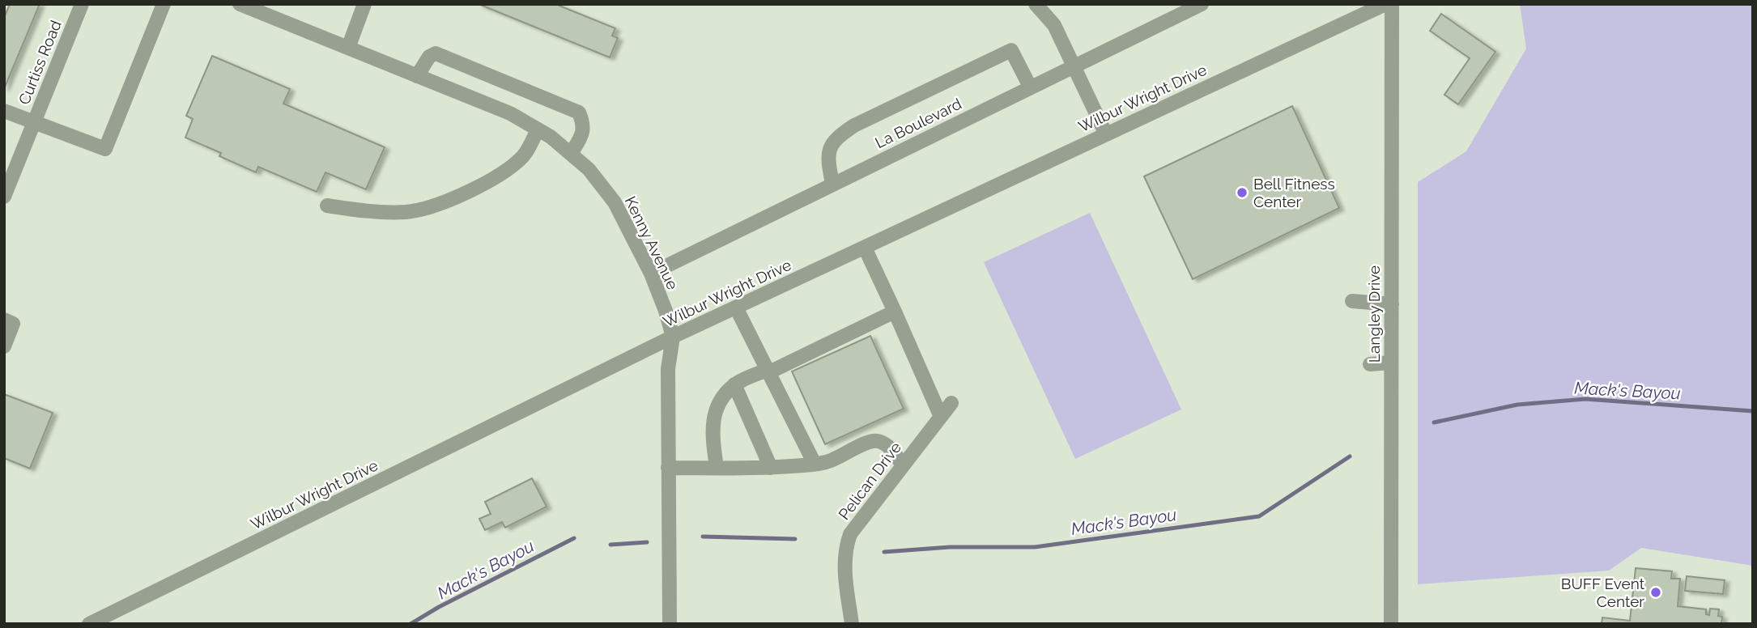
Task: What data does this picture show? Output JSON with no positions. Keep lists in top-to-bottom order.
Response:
{
  "streets": {
    "street": [
      "Curtiss Road",
      "Wilbur Wright Drive",
      "La Boulevard",
      "Kenny Avenue",
      "Langley Drive",
      "Pelican Drive"
    ]
  },
  "crossings": [
    ["Wilbur Wright Drive", "Kenny Avenue"],
    ["La Boulevard", "Kenny Avenue"]
  ],
  "water": ["Mack's Bayou"],
  "places": ["Bell Fitness Center", "BUFF Event Center"]
}
